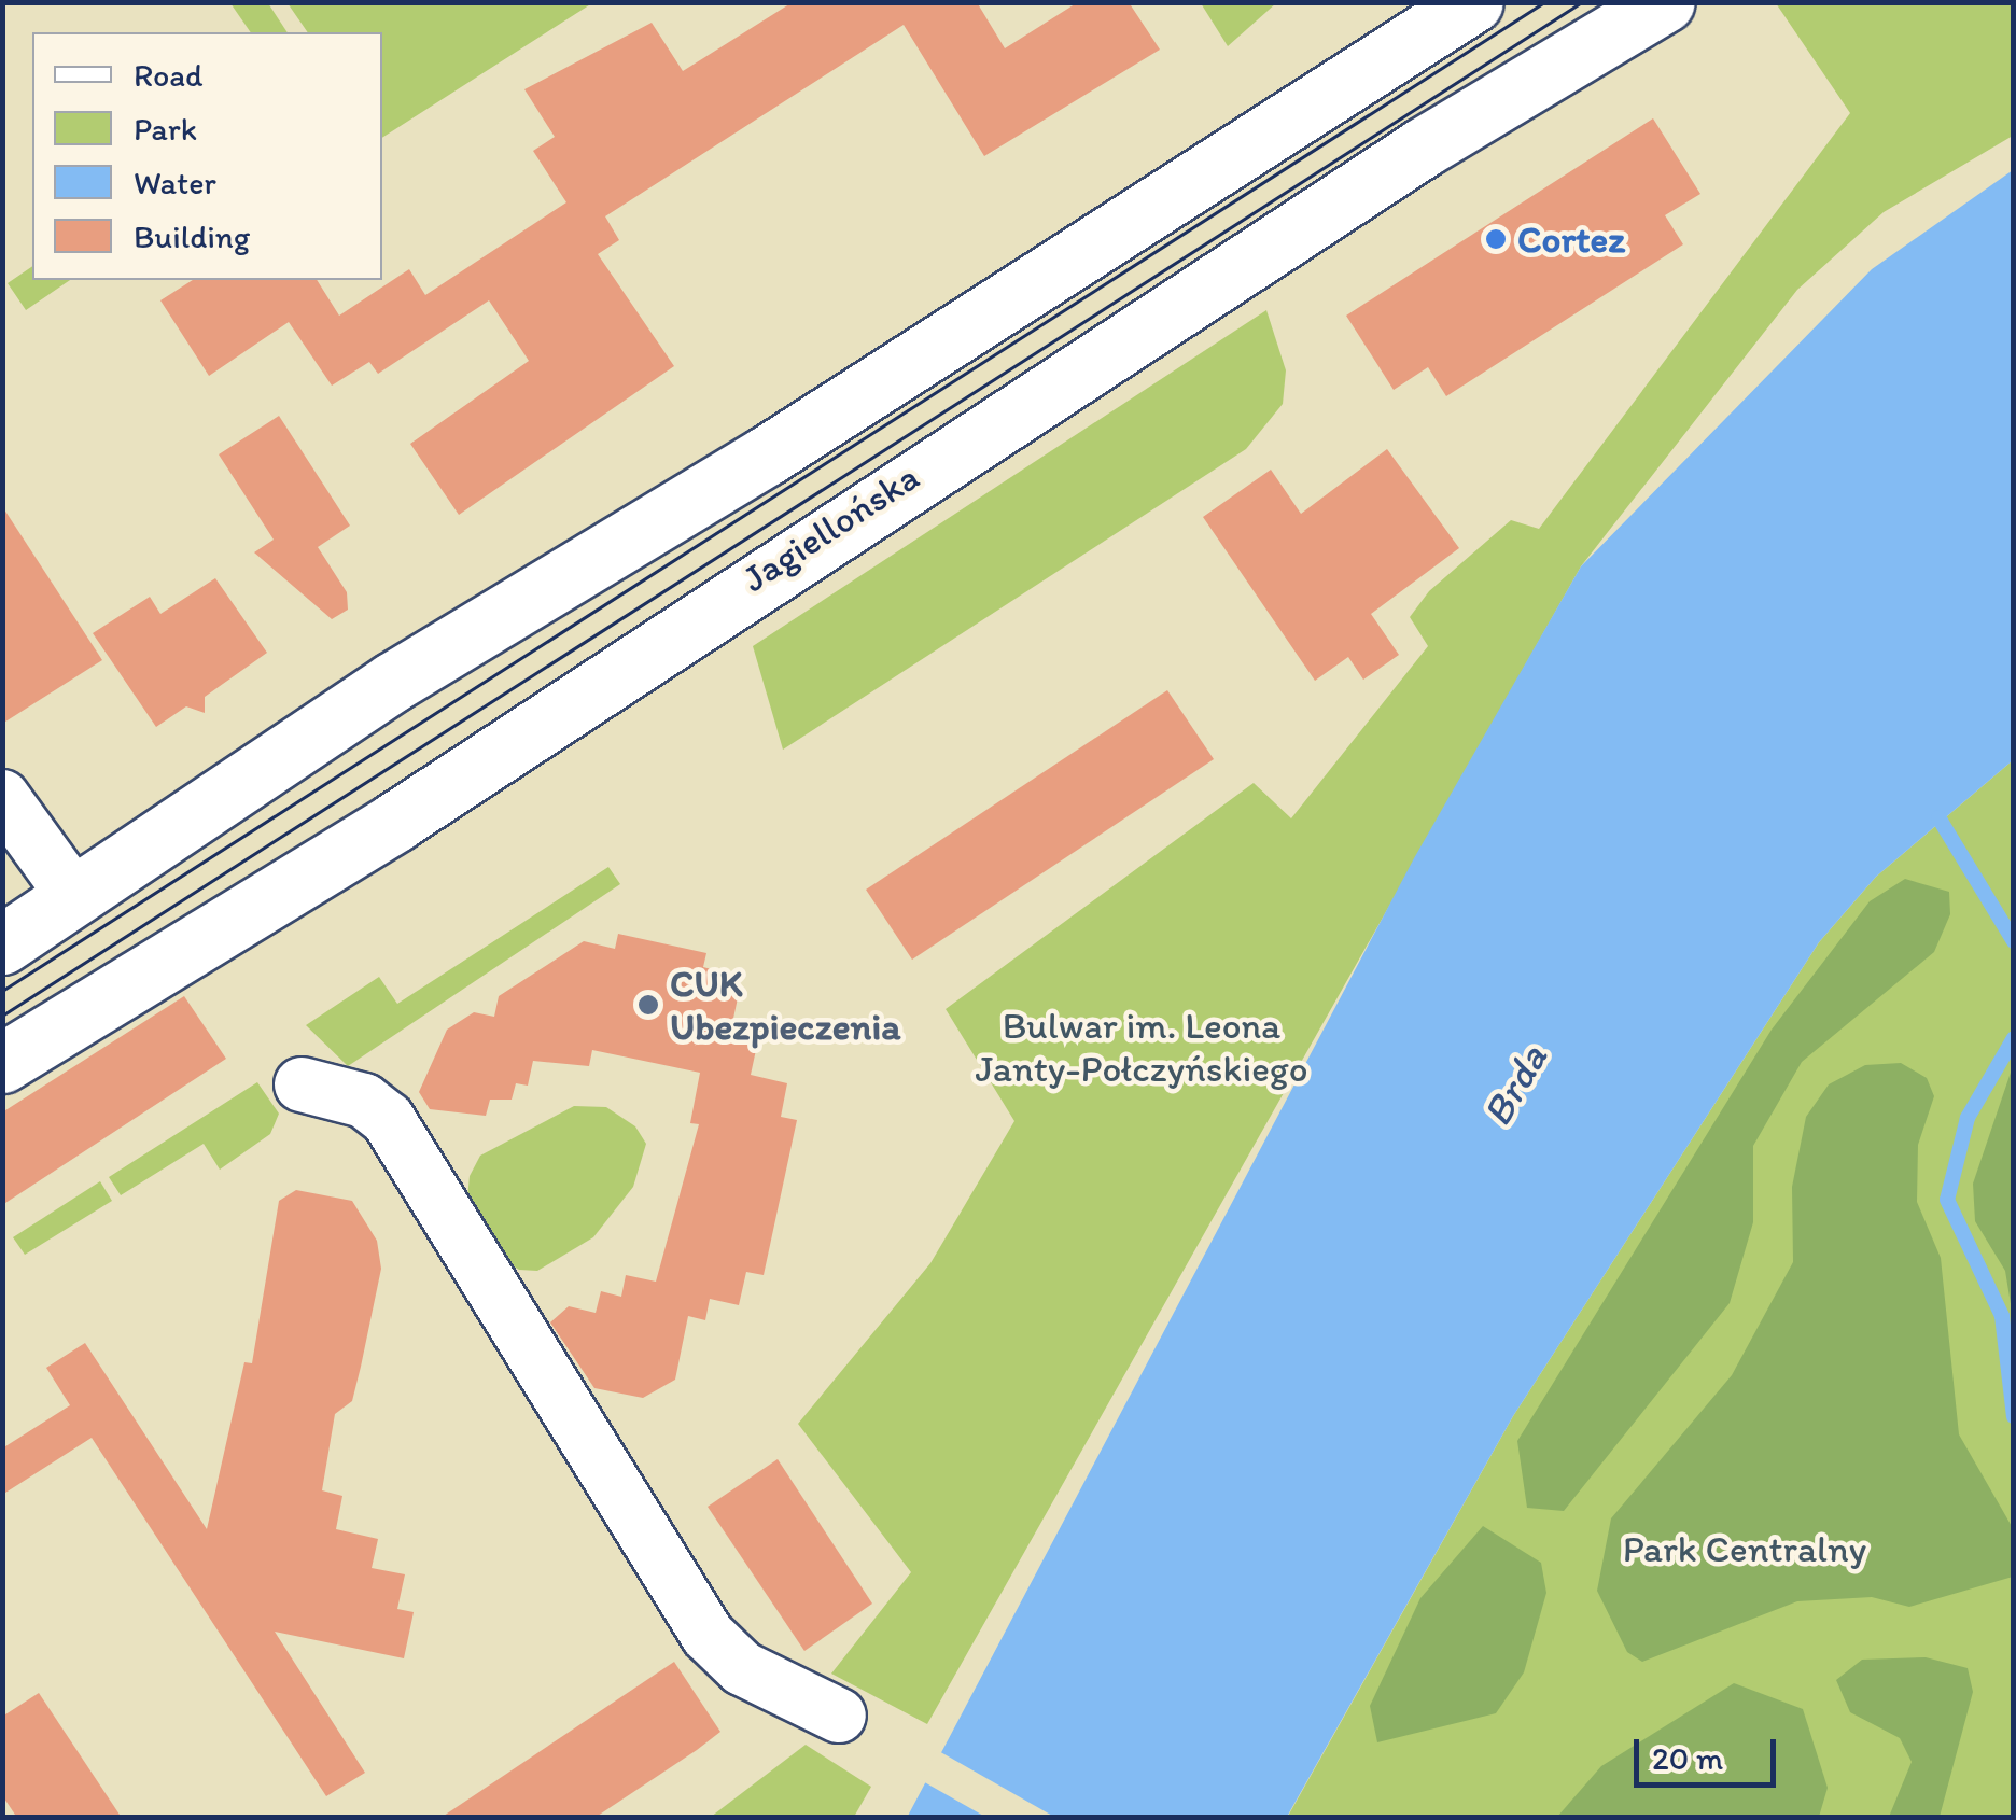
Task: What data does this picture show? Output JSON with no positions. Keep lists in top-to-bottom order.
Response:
{
  "streets": {
    "main road": ["Jagiellońska"]
  },
  "water": ["Brda"],
  "parks": ["Bulwar im. Leona Janty-Połczyńskiego", "Park Centralny"],
  "places": ["Cortez", "CUK Ubezpieczenia"],
  "legend": [
    "Road",
    "Park",
    "Water",
    "Building"
  ],
  "scale_bar": "20 m"
}
